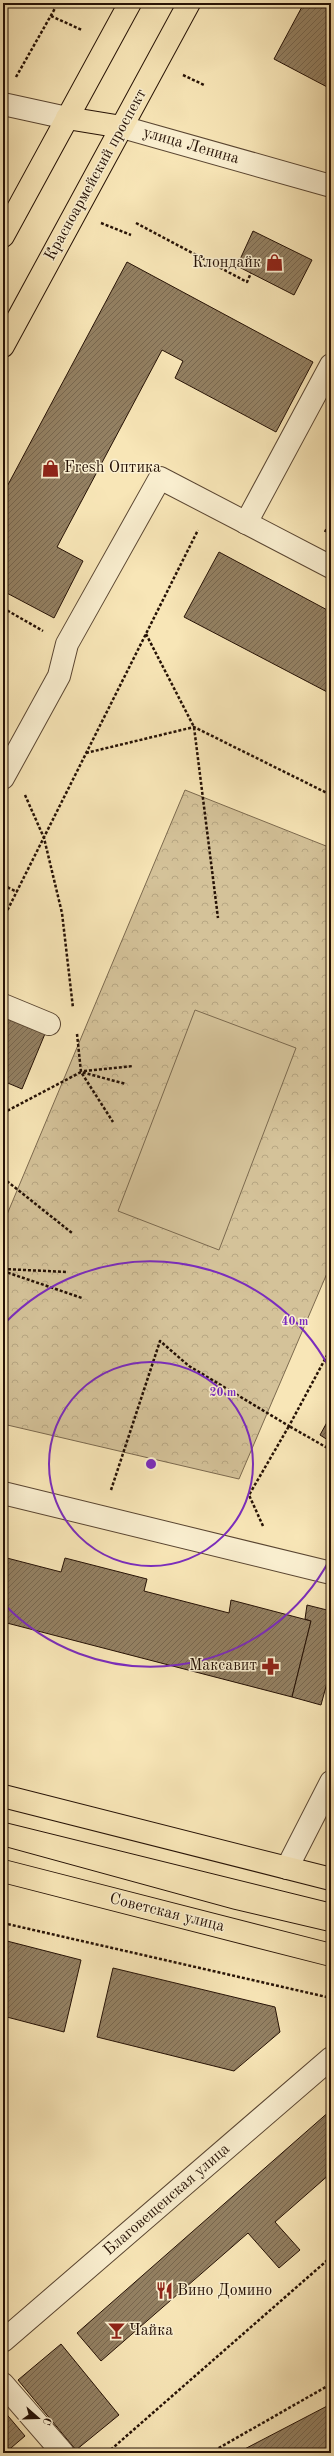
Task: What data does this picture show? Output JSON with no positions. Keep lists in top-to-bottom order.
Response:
{
  "streets": {
    "main road": ["улица Ленина", "Красноармейский проспект", "Советская улица"],
    "street": ["Благовещенская улица"]
  },
  "crossings": [
    ["улица Ленина", "Красноармейский проспект"]
  ],
  "places": {
    "shop": ["Клондайк", "Fresh Оптика"],
    "pharmacy": ["Максавит"],
    "restaurant": ["Вино Домино"],
    "bar": ["Чайка"]
  },
  "north": "right",
  "rings": ["40 m", "20 m"]
}
